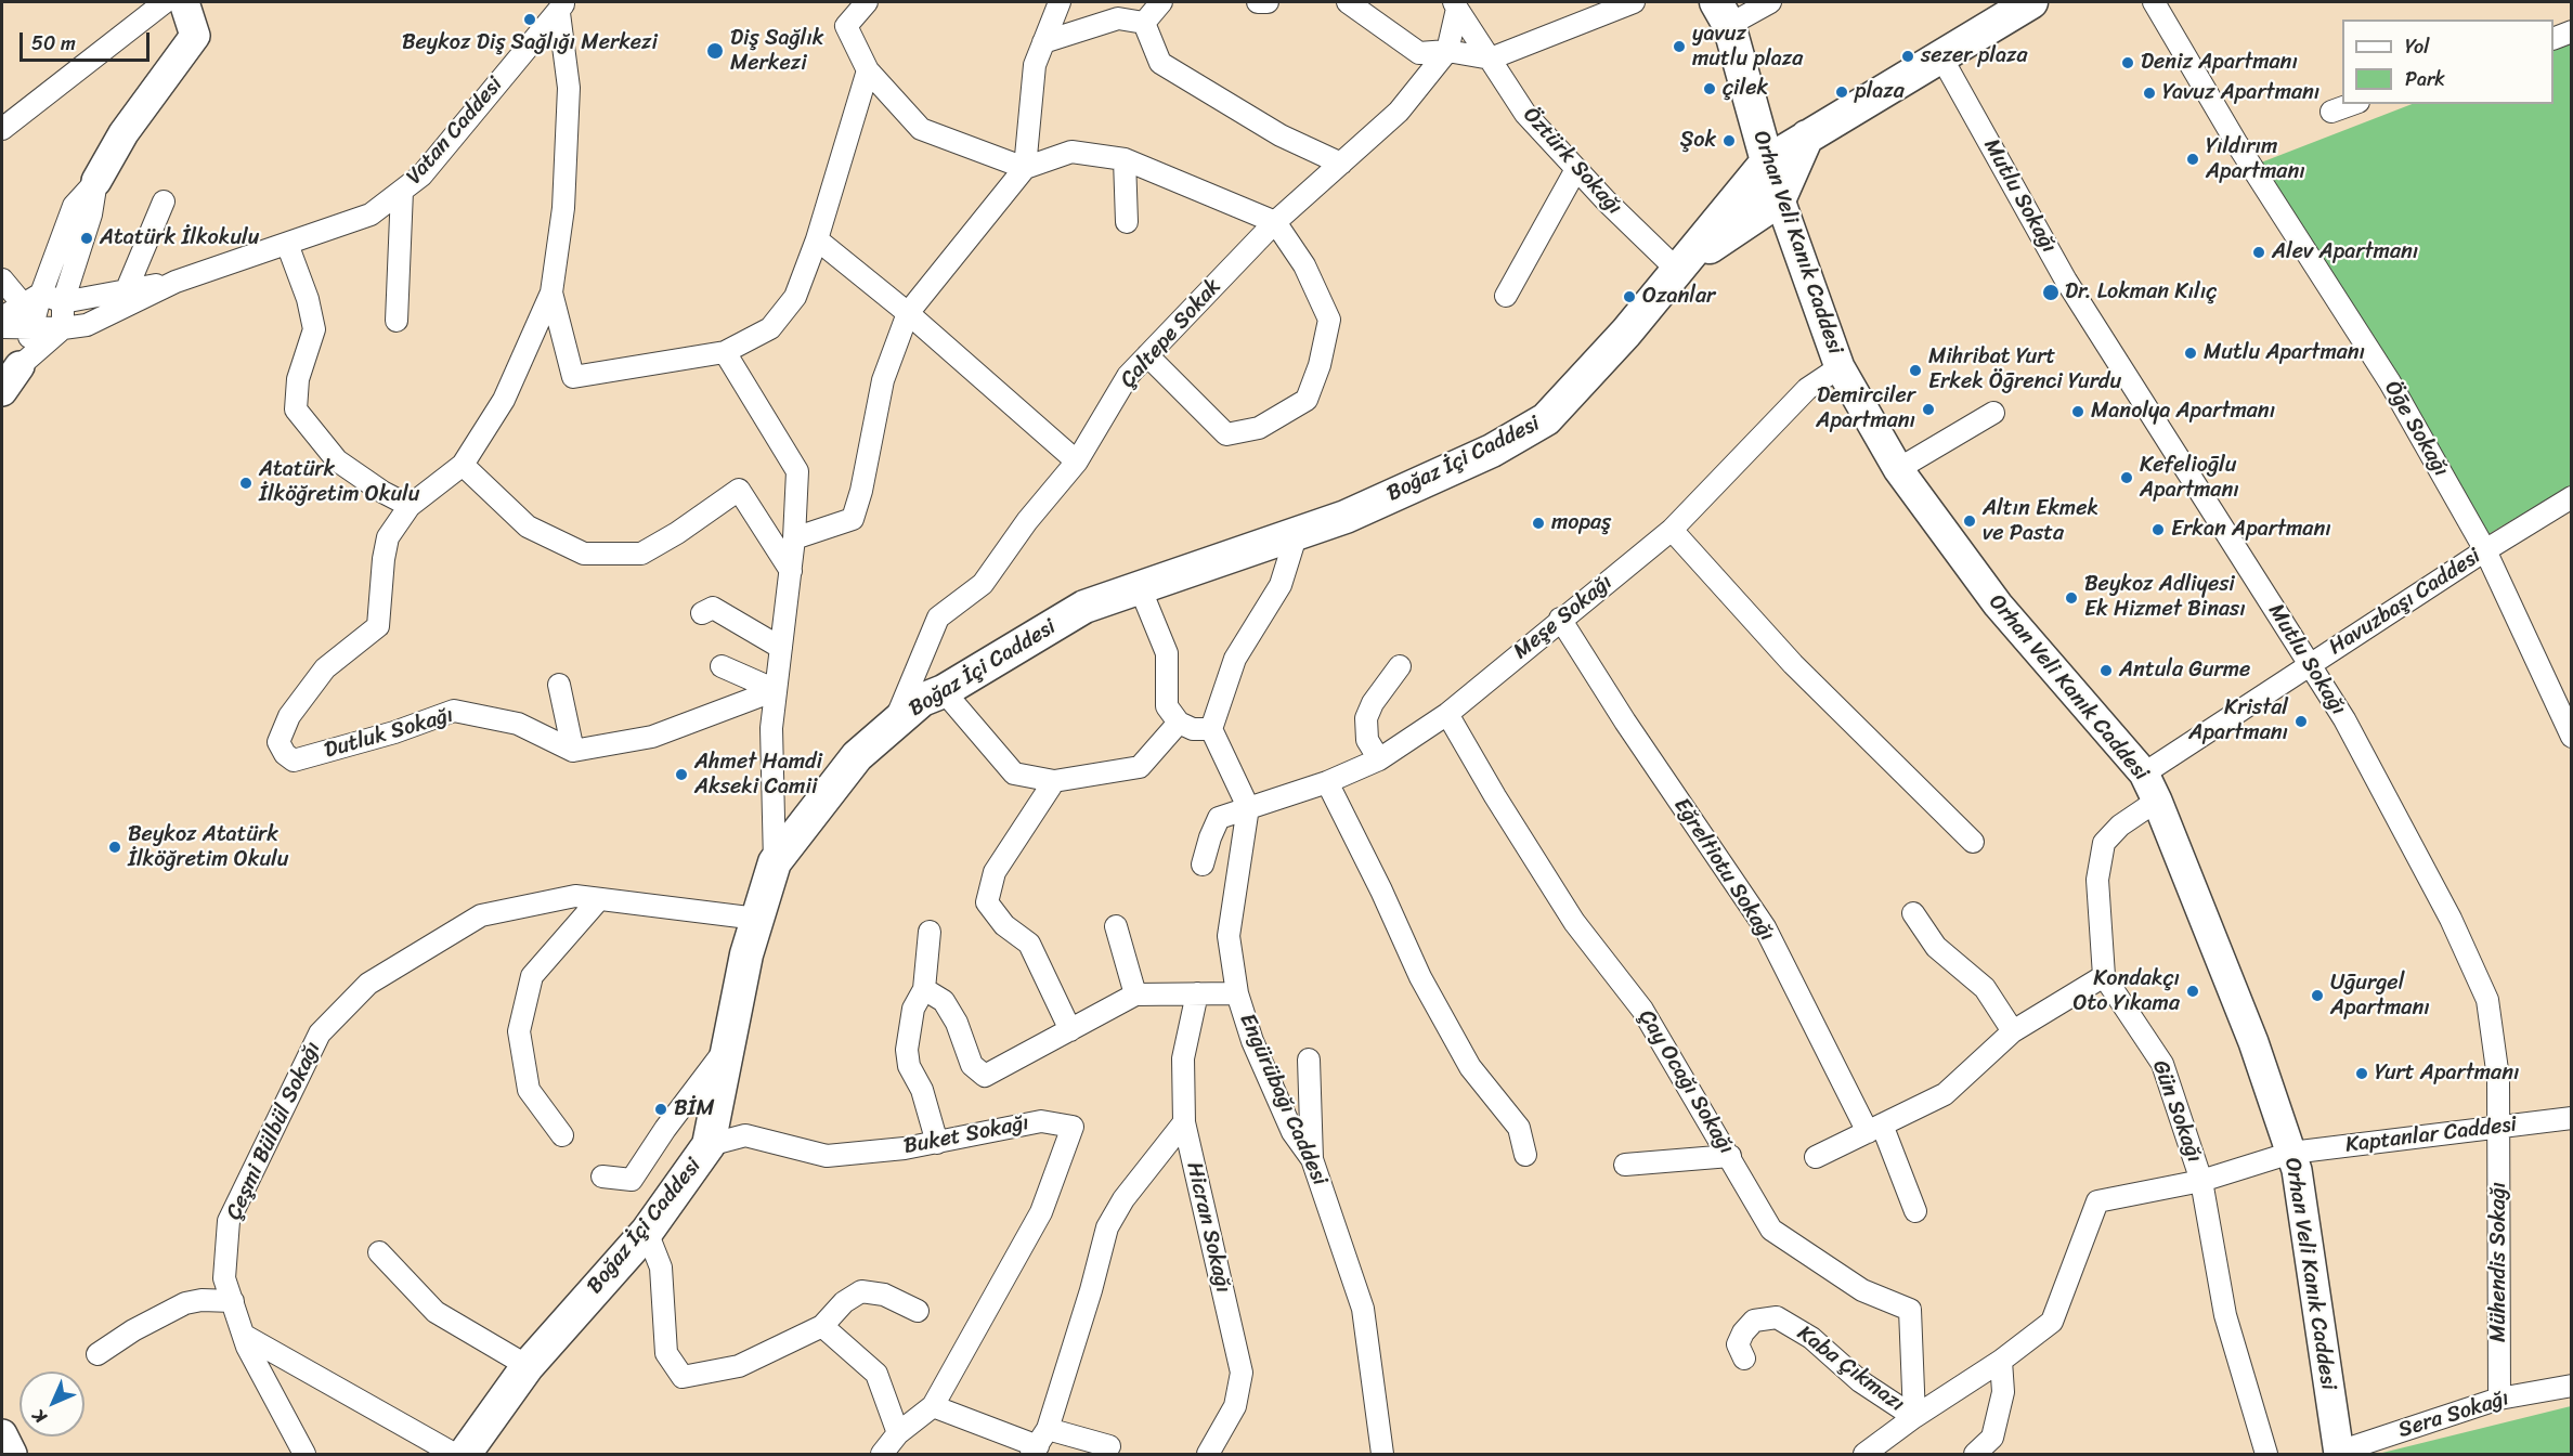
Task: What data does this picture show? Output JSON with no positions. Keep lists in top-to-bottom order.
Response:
{
  "streets": {
    "main road": ["Orhan Veli Kanık Caddesi", "Boğaz İçi Caddesi"],
    "street": [
      "Vatan Caddesi",
      "Öztürk Sokağı",
      "Mutlu Sokağı",
      "Çaltepe Sokak",
      "Öḡe Sokağı",
      "Havuzbaşı Caddesi",
      "Meşe Sokağı",
      "Dutluk Sokağı",
      "Eğreltiotu Sokağı",
      "Çay Ocağı Sokağı",
      "Engürübağı Caddesi",
      "Gün Sokağı",
      "Çeşmi Bülbül Sokağı",
      "Buket Sokağı",
      "Kaptanlar Caddesi",
      "Hicran Sokağı",
      "Mühendis Sokağı",
      "Kaba Çıkmazı",
      "Sera Sokağı"
    ]
  },
  "crossings": [
    ["Öztürk Sokağı", "Çaltepe Sokak"],
    ["Öztürk Sokağı", "Boğaz İçi Caddesi"],
    ["Mutlu Sokağı", "Boğaz İçi Caddesi"],
    ["Mutlu Sokağı", "Havuzbaşı Caddesi"],
    ["Mutlu Sokağı", "Kaptanlar Caddesi"],
    ["Mutlu Sokağı", "Mühendis Sokağı"],
    ["Orhan Veli Kanık Caddesi", "Boğaz İçi Caddesi"],
    ["Orhan Veli Kanık Caddesi", "Havuzbaşı Caddesi"],
    ["Orhan Veli Kanık Caddesi", "Meşe Sokağı"],
    ["Orhan Veli Kanık Caddesi", "Gün Sokağı"],
    ["Orhan Veli Kanık Caddesi", "Kaptanlar Caddesi"],
    ["Orhan Veli Kanık Caddesi", "Sera Sokağı"],
    ["Çaltepe Sokak", "Boğaz İçi Caddesi"],
    ["Öḡe Sokağı", "Havuzbaşı Caddesi"],
    ["Boğaz İçi Caddesi", "Çeşmi Bülbül Sokağı"],
    ["Boğaz İçi Caddesi", "Buket Sokağı"],
    ["Meşe Sokağı", "Eğreltiotu Sokağı"],
    ["Meşe Sokağı", "Çay Ocağı Sokağı"],
    ["Meşe Sokağı", "Engürübağı Caddesi"],
    ["Çay Ocağı Sokağı", "Kaba Çıkmazı"],
    ["Gün Sokağı", "Kaptanlar Caddesi"],
    ["Kaptanlar Caddesi", "Mühendis Sokağı"],
    ["Mühendis Sokağı", "Sera Sokağı"]
  ],
  "places": [
    "Beykoz Diş Sağlığı Merkezi",
    "yavuz mutlu plaza",
    "Diş Sağlık Merkezi",
    "sezer plaza",
    "Deniz Apartmanı",
    "çilek",
    "plaza",
    "Yavuz Apartmanı",
    "Şok",
    "Yıldırım Apartmanı",
    "Atatürk İlkokulu",
    "Alev Apartmanı",
    "Dr. Lokman Kılıç",
    "Ozanlar",
    "Mutlu Apartmanı",
    "Mihribat Yurt Erkek Öḡrenci Yurdu",
    "Demirciler Apartmanı",
    "Manolya Apartmanı",
    "Kefelioḡlu Apartmanı",
    "Atatürk İlköğretim Okulu",
    "Altın Ekmek ve Pasta",
    "mopaş",
    "Erkan Apartmanı",
    "Beykoz Adliyesi Ek Hizmet Binası",
    "Antula Gurme",
    "Kristal Apartmanı",
    "Ahmet Hamdi Akseki Camii",
    "Beykoz Atatürk İlköğretim Okulu",
    "Kondakçı Oto Yıkama",
    "Uḡurgel Apartmanı",
    "Yurt Apartmanı",
    "BİM"
  ],
  "legend": ["Yol", "Park"],
  "scale_bar": "50 m",
  "north": "bottom left"
}
